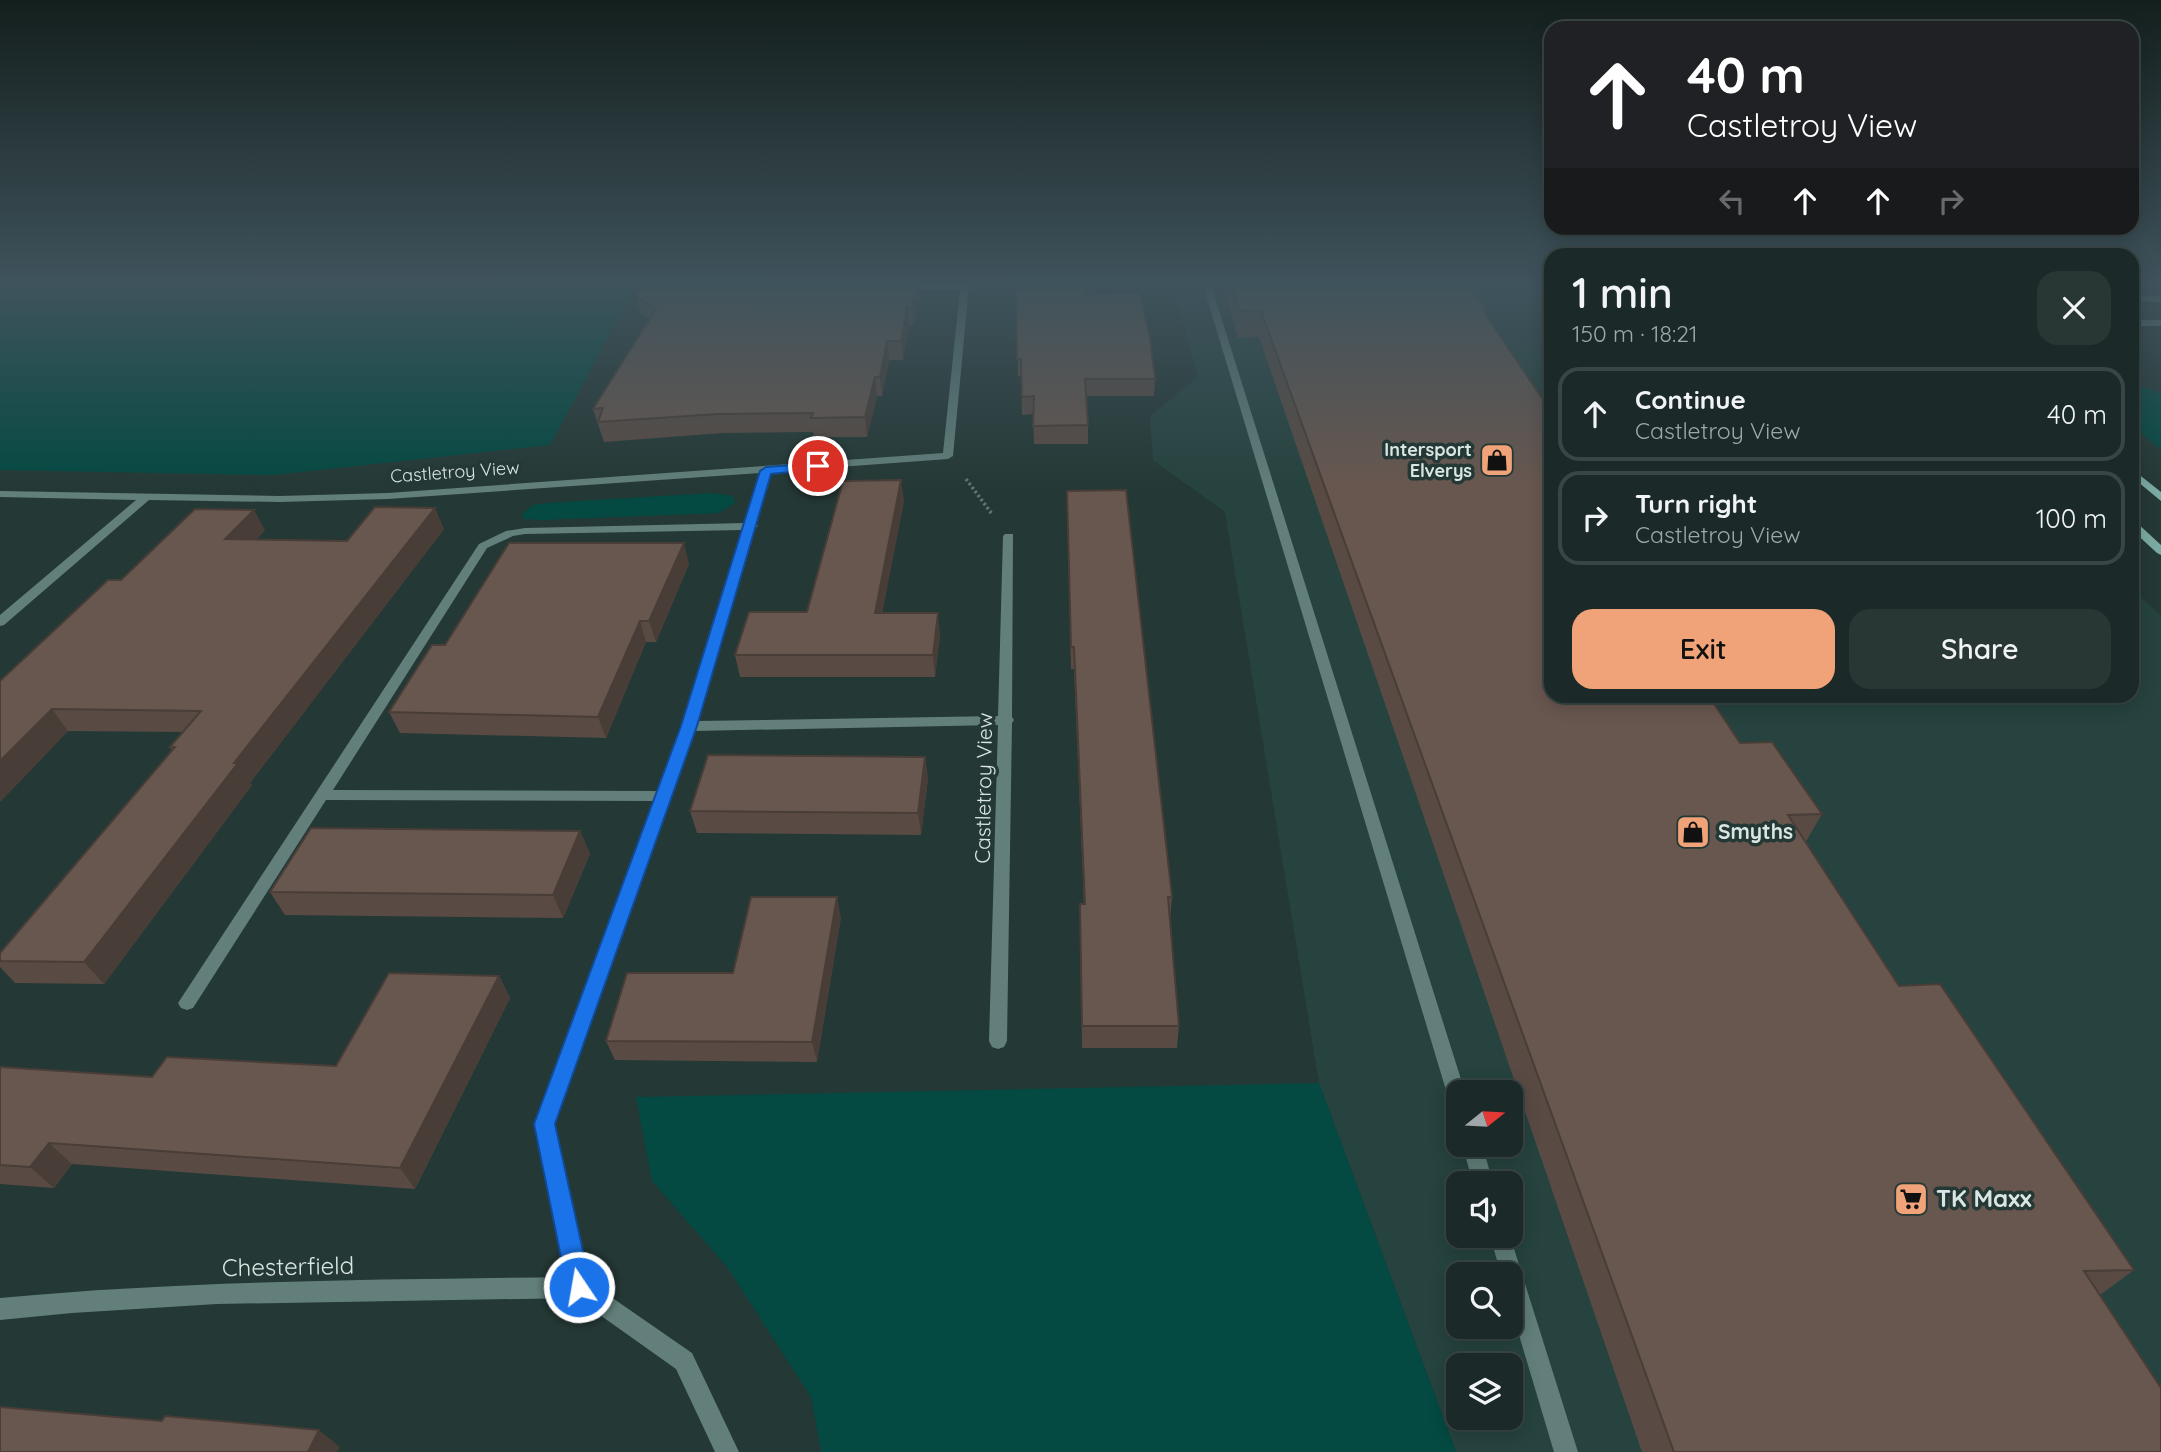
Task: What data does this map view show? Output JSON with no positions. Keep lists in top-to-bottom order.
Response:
{
  "streets": {
    "street": ["Castletroy View", "Chesterfield"]
  },
  "places": {
    "shop": ["Intersport Elverys", "Smyths"],
    "supermarket": ["TK Maxx"]
  },
  "north": "right",
  "page": {
    "turn": ["40 m", "Castletroy View"],
    "heading": ["1 min", "150 m · 18:21"],
    "list": [
      {
        "name": "Continue",
        "note": "Castletroy View",
        "value": "40 m"
      },
      {
        "name": "Turn right",
        "note": "Castletroy View",
        "value": "100 m"
      }
    ],
    "buttons": ["Exit", "Share"]
  }
}
